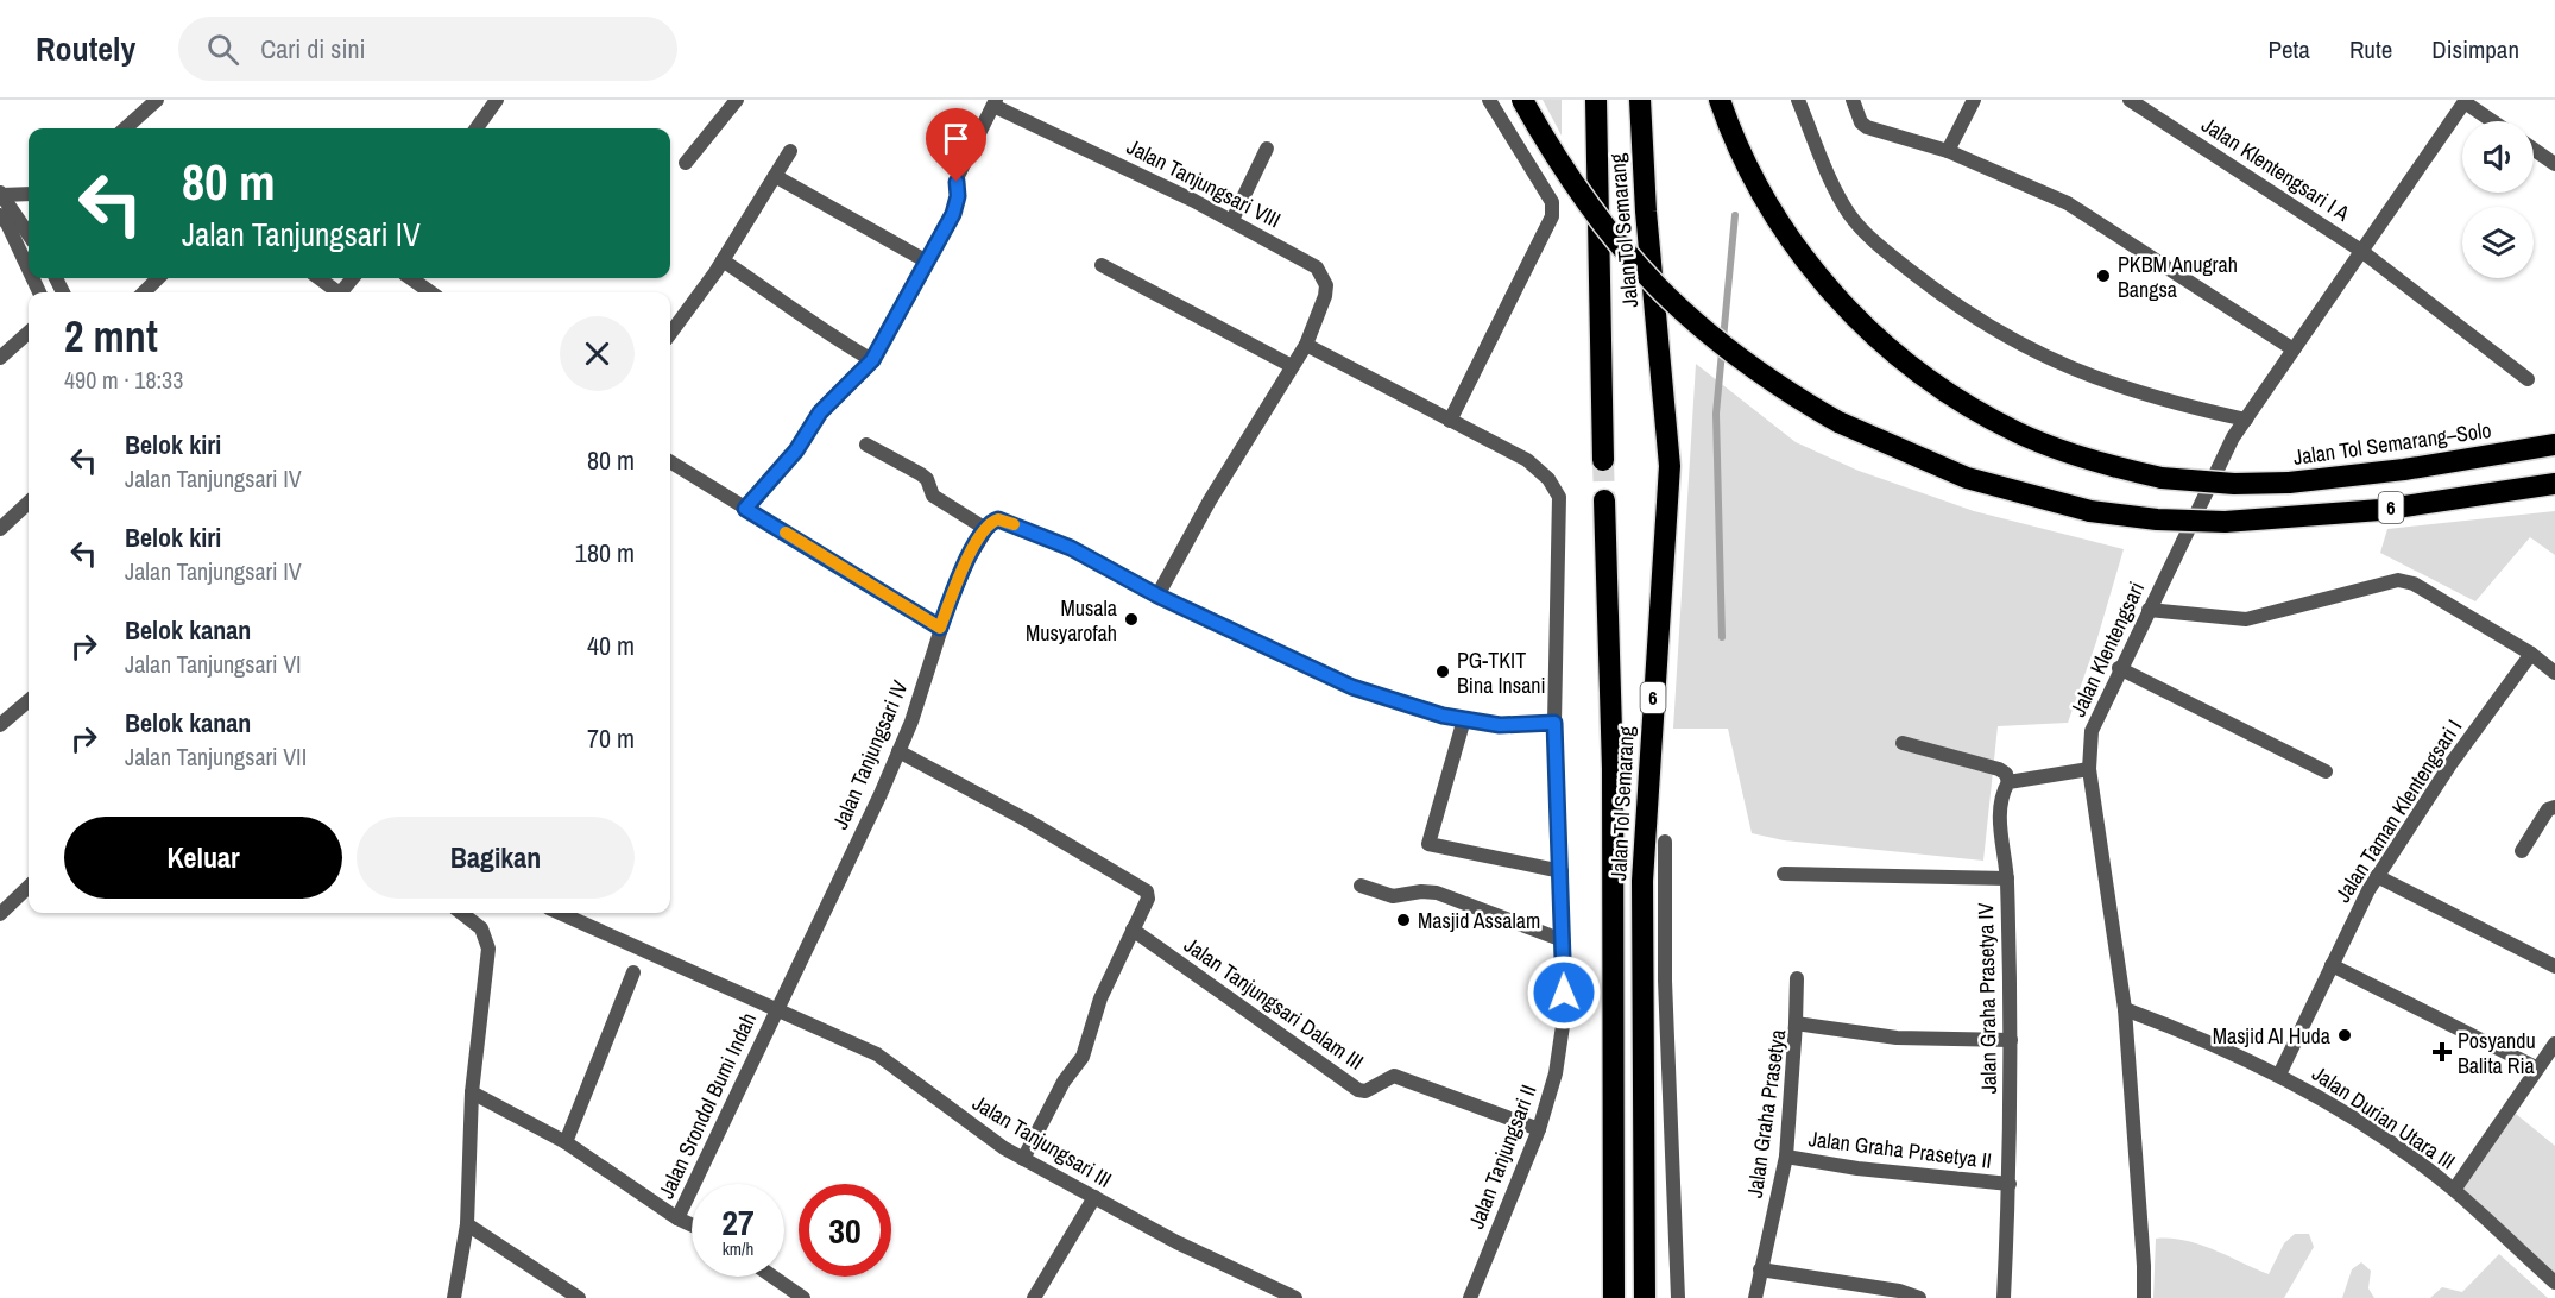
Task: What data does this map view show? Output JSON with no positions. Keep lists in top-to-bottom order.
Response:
{
  "streets": {
    "highway": ["Jalan Tol Semarang", "Jalan Tol Semarang–Solo", "6"],
    "street": [
      "Jalan Klentengsari I A",
      "Jalan Tanjungsari VIII",
      "Jalan Klentengsari",
      "Jalan Tanjungsari IV",
      "Jalan Taman Klentengsari I",
      "Jalan Graha Prasetya IV",
      "Jalan Tanjungsari Dalam III",
      "Jalan Srondol Bumi Indah",
      "Jalan Graha Prasetya",
      "Jalan Durian Utara III",
      "Jalan Tanjungsari III",
      "Jalan Graha Prasetya II",
      "Jalan Tanjungsari II"
    ]
  },
  "crossings": [
    ["Jalan Klentengsari I A", "Jalan Klentengsari"],
    ["Jalan Klentengsari", "Jalan Durian Utara III"],
    ["Jalan Tanjungsari IV", "Jalan Srondol Bumi Indah"],
    ["Jalan Tanjungsari IV", "Jalan Tanjungsari III"],
    ["Jalan Taman Klentengsari I", "Jalan Durian Utara III"],
    ["Jalan Graha Prasetya IV", "Jalan Graha Prasetya II"],
    ["Jalan Tanjungsari Dalam III", "Jalan Tanjungsari II"],
    ["Jalan Srondol Bumi Indah", "Jalan Tanjungsari III"],
    ["Jalan Graha Prasetya", "Jalan Graha Prasetya II"]
  ],
  "places": {
    "other": [
      "PKBM Anugrah Bangsa",
      "Musala Musyarofah",
      "PG-TKIT Bina Insani",
      "Masjid Assalam",
      "Masjid Al Huda"
    ],
    "health": ["Posyandu Balita Ria"]
  },
  "page": {
    "header": "Routely",
    "search": "Cari di sini",
    "nav": ["Peta", "Rute", "Disimpan"],
    "turn": ["80 m", "Jalan Tanjungsari IV"],
    "heading": ["2 mnt", "490 m · 18:33"],
    "list": [
      {
        "name": "Belok kiri",
        "note": "Jalan Tanjungsari IV",
        "value": "80 m"
      },
      {
        "name": "Belok kiri",
        "note": "Jalan Tanjungsari IV",
        "value": "180 m"
      },
      {
        "name": "Belok kanan",
        "note": "Jalan Tanjungsari VI",
        "value": "40 m"
      },
      {
        "name": "Belok kanan",
        "note": "Jalan Tanjungsari VII",
        "value": "70 m"
      }
    ],
    "buttons": ["Keluar", "Bagikan"],
    "speed": "27 km/h",
    "limit": "30"
  }
}
